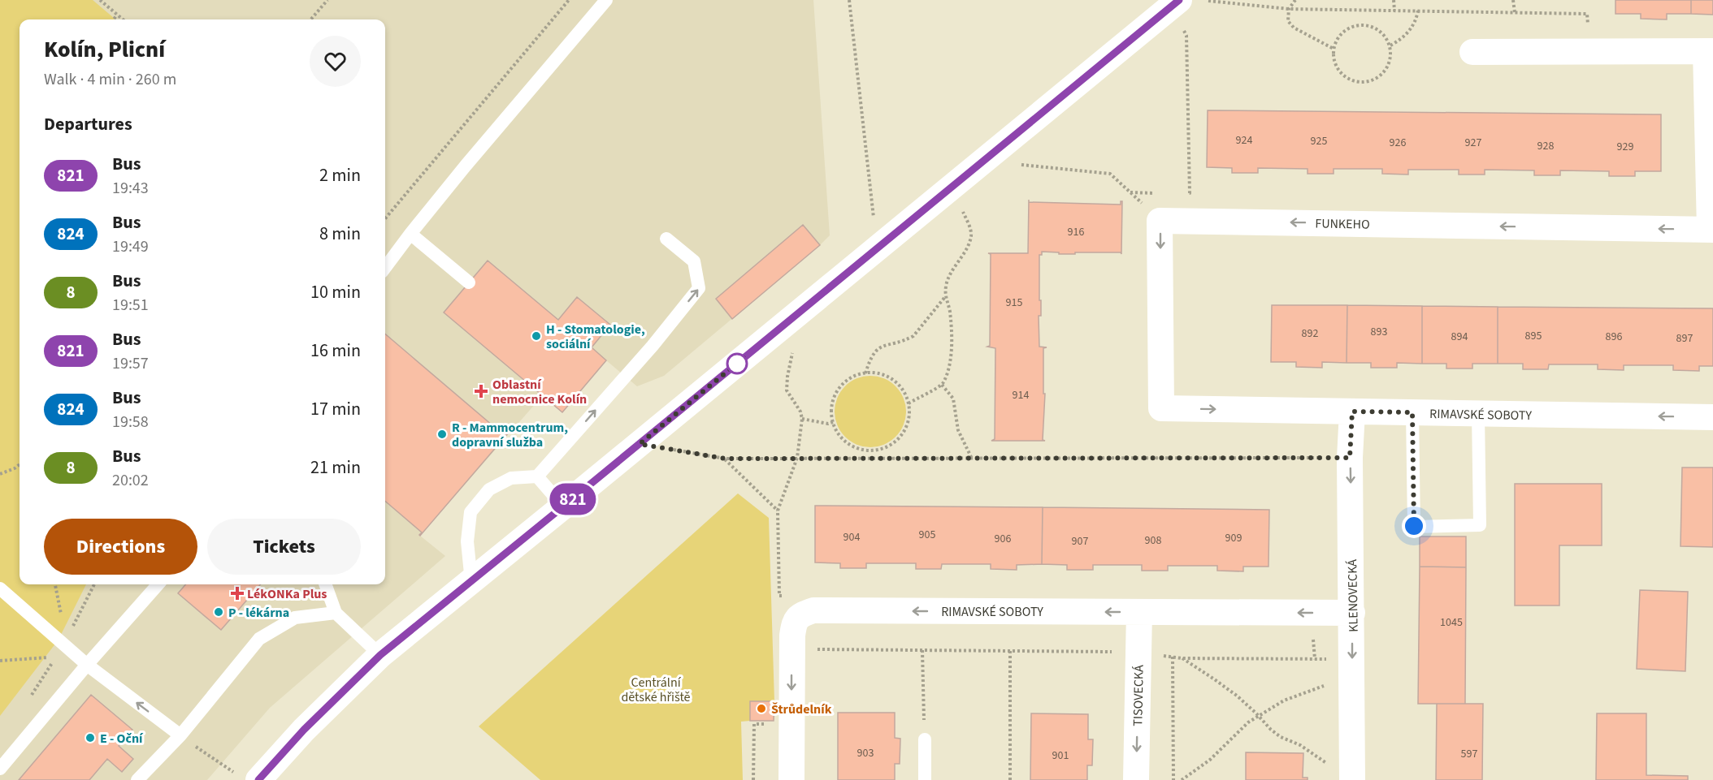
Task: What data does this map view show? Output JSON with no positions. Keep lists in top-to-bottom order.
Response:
{
  "streets": {
    "street": [
      "FUNKEHO",
      "RIMAVSKÉ SOBOTY",
      "KLENOVECKÁ",
      "TISOVECKÁ"
    ]
  },
  "crossings": [
    ["FUNKEHO", "RIMAVSKÉ SOBOTY"],
    ["RIMAVSKÉ SOBOTY", "KLENOVECKÁ"],
    ["RIMAVSKÉ SOBOTY", "TISOVECKÁ"]
  ],
  "one_way": ["KLENOVECKÁ", "TISOVECKÁ"],
  "parks": ["Centrální dětské hřiště"],
  "places": {
    "other": [
      "H - Stomatologie, sociální",
      "R - Mammocentrum, dopravní služba",
      "P - lékárna",
      "Štrůdelník",
      "E - Oční"
    ],
    "health": ["Oblastní nemocnice Kolín", "LékONKa Plus"]
  },
  "lines": ["bus line 821"],
  "house_numbers": [
    "924",
    "925",
    "926",
    "927",
    "928",
    "929",
    "916",
    "915",
    "893",
    "892",
    "895",
    "894",
    "896",
    "897",
    "914",
    "905",
    "904",
    "909",
    "906",
    "908",
    "907",
    "1045",
    "903",
    "597",
    "901"
  ],
  "page": {
    "on_map": "821",
    "heading": [
      ["Kolín, Plicní", "Walk · 4 min · 260 m"],
      "Departures"
    ],
    "list": [
      {
        "mark": "821",
        "name": "Bus",
        "note": "19:43",
        "value": "2 min"
      },
      {
        "mark": "824",
        "name": "Bus",
        "note": "19:49",
        "value": "8 min"
      },
      {
        "mark": "8",
        "name": "Bus",
        "note": "19:51",
        "value": "10 min"
      },
      {
        "mark": "821",
        "name": "Bus",
        "note": "19:57",
        "value": "16 min"
      },
      {
        "mark": "824",
        "name": "Bus",
        "note": "19:58",
        "value": "17 min"
      },
      {
        "mark": "8",
        "name": "Bus",
        "note": "20:02",
        "value": "21 min"
      }
    ],
    "buttons": ["Directions", "Tickets"]
  }
}
